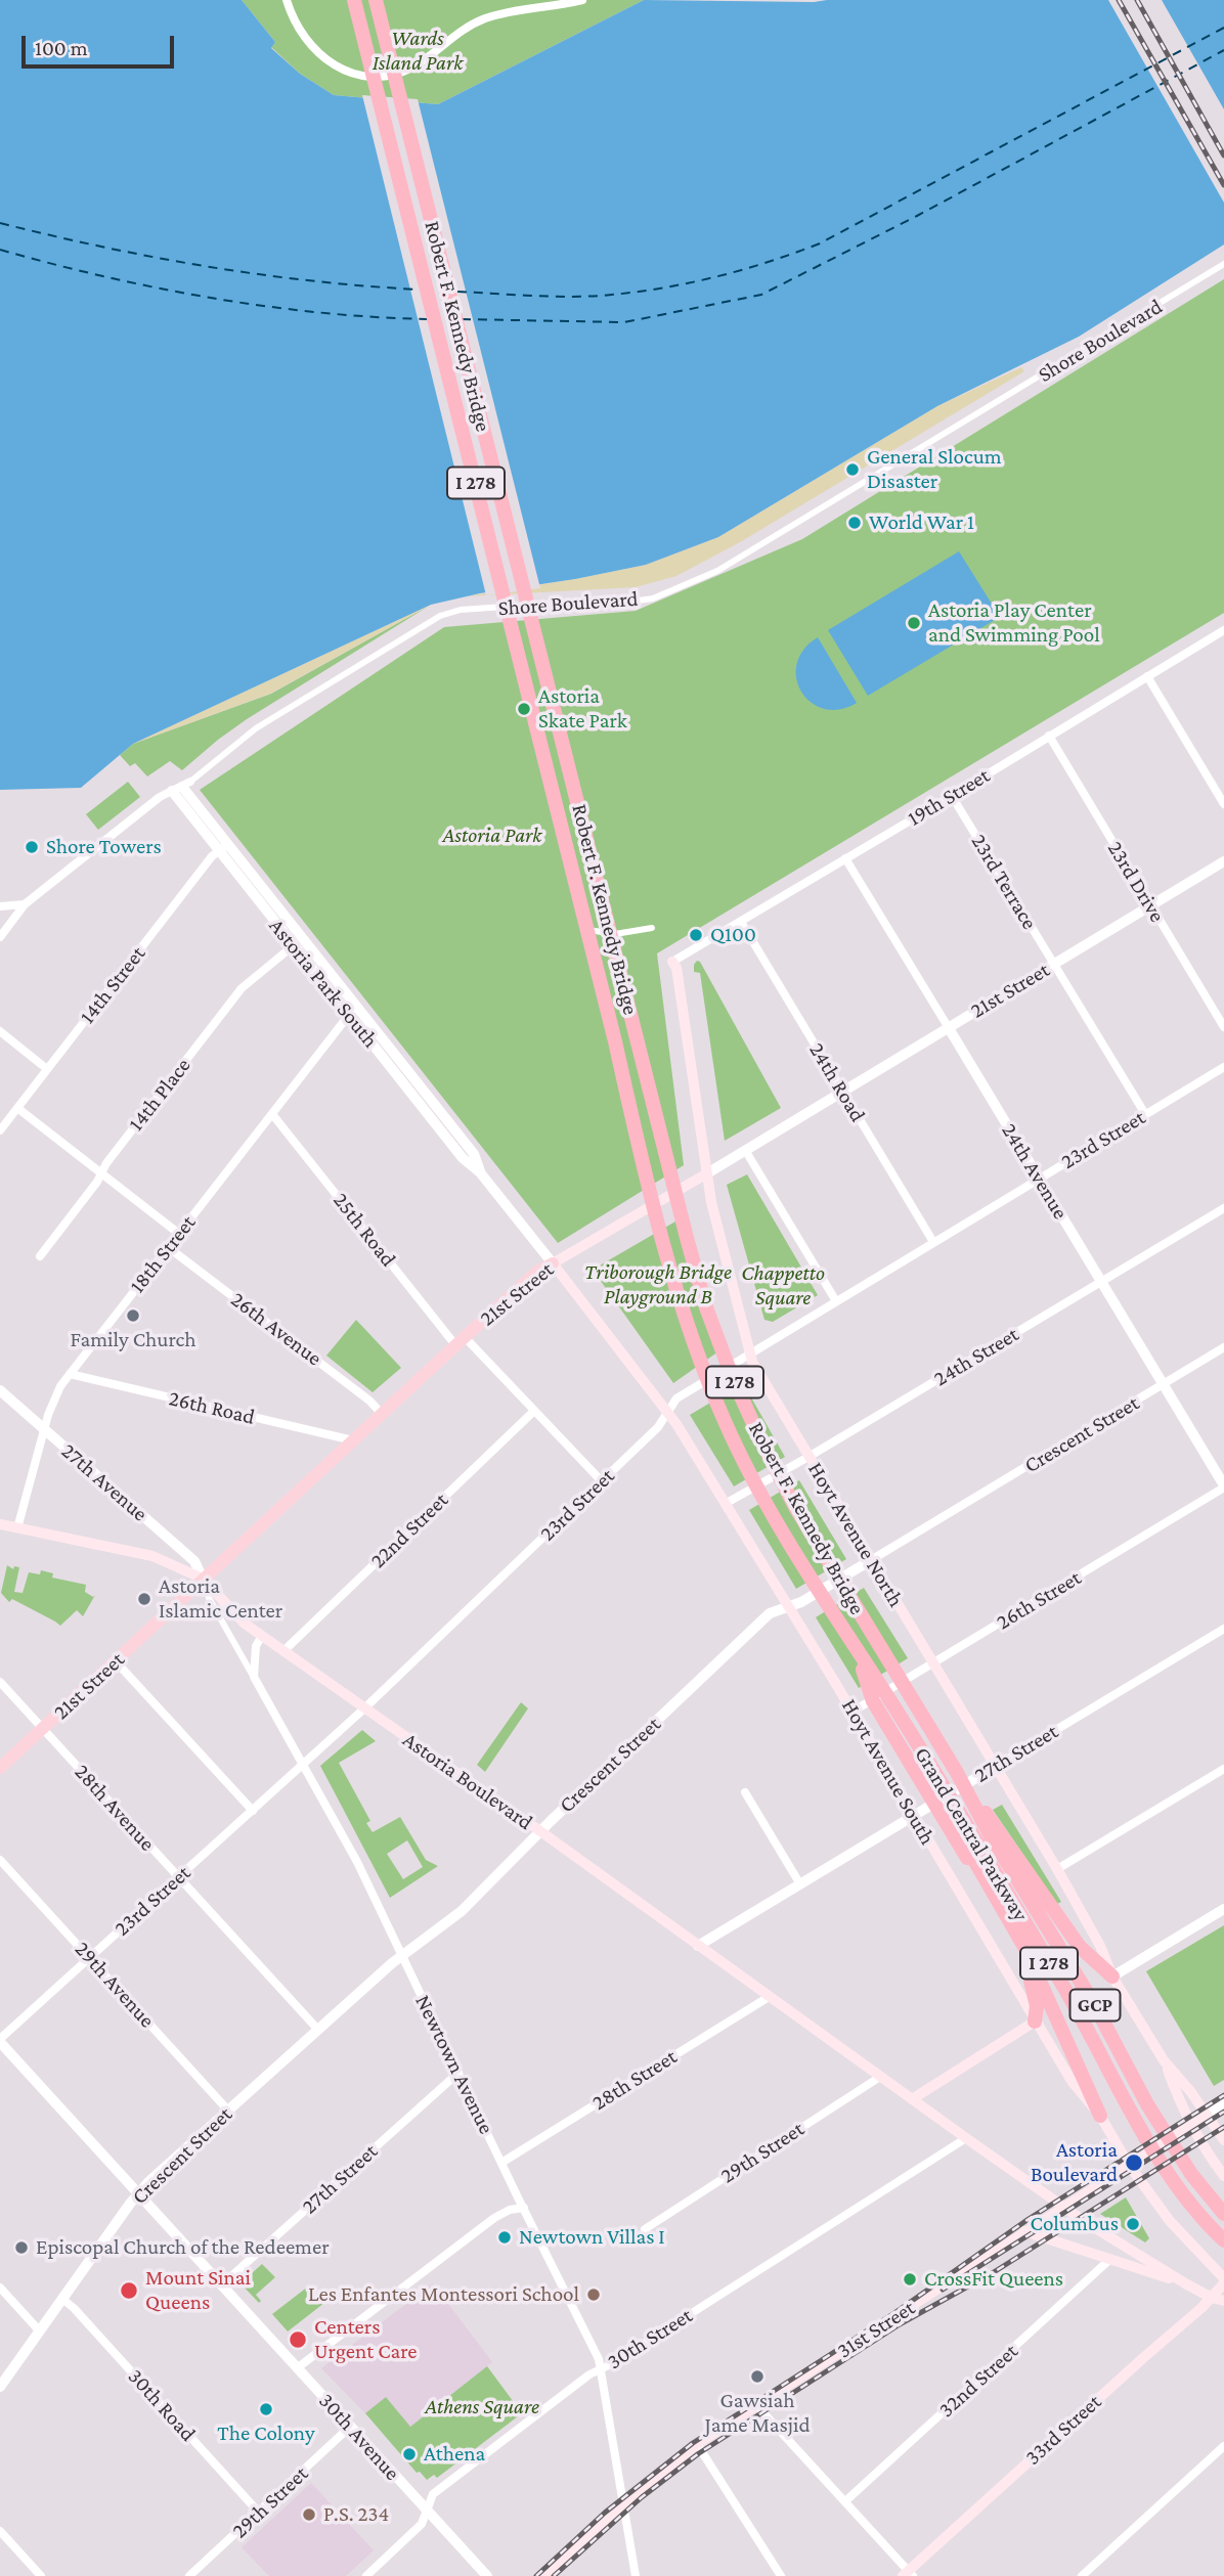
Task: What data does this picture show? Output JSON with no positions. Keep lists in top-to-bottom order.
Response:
{
  "streets": {
    "highway": [
      "Robert F. Kennedy Bridge",
      "I 278",
      "Grand Central Parkway",
      "GCP"
    ],
    "main road": [
      "21st Street",
      "Hoyt Avenue North",
      "Hoyt Avenue South",
      "Astoria Boulevard",
      "31st Street",
      "33rd Street"
    ],
    "street": [
      "Shore Boulevard",
      "19th Street",
      "23rd Terrace",
      "23rd Drive",
      "Astoria Park South",
      "14th Street",
      "24th Road",
      "14th Place",
      "23rd Street",
      "24th Avenue",
      "25th Road",
      "18th Street",
      "26th Avenue",
      "24th Street",
      "26th Road",
      "Crescent Street",
      "27th Avenue",
      "22nd Street",
      "26th Street",
      "27th Street",
      "28th Avenue",
      "29th Avenue",
      "Newtown Avenue",
      "28th Street",
      "29th Street",
      "30th Street",
      "32nd Street",
      "30th Road",
      "30th Avenue"
    ]
  },
  "crossings": [
    ["Robert F. Kennedy Bridge", "Grand Central Parkway"],
    ["Shore Boulevard", "Astoria Park South"],
    ["19th Street", "23rd Terrace"],
    ["19th Street", "23rd Drive"],
    ["19th Street", "24th Road"],
    ["19th Street", "24th Avenue"],
    ["19th Street", "Hoyt Avenue North"],
    ["23rd Terrace", "21st Street"],
    ["23rd Terrace", "23rd Street"],
    ["23rd Drive", "21st Street"],
    ["Astoria Park South", "14th Street"],
    ["Astoria Park South", "21st Street"],
    ["Astoria Park South", "14th Place"],
    ["Astoria Park South", "18th Street"],
    ["Astoria Park South", "Hoyt Avenue South"],
    ["21st Street", "24th Road"],
    ["21st Street", "24th Avenue"],
    ["21st Street", "25th Road"],
    ["21st Street", "26th Avenue"],
    ["21st Street", "26th Road"],
    ["21st Street", "27th Avenue"],
    ["21st Street", "Hoyt Avenue North"],
    ["21st Street", "Hoyt Avenue South"],
    ["21st Street", "Astoria Boulevard"],
    ["21st Street", "28th Avenue"],
    ["21st Street", "Newtown Avenue"],
    ["24th Road", "23rd Street"],
    ["23rd Street", "24th Avenue"],
    ["23rd Street", "25th Road"],
    ["23rd Street", "Hoyt Avenue North"],
    ["23rd Street", "Hoyt Avenue South"],
    ["23rd Street", "Astoria Boulevard"],
    ["23rd Street", "28th Avenue"],
    ["23rd Street", "29th Avenue"],
    ["23rd Street", "Newtown Avenue"],
    ["23rd Street", "30th Avenue"],
    ["24th Avenue", "24th Street"],
    ["24th Avenue", "Crescent Street"],
    ["24th Avenue", "26th Street"],
    ["25th Road", "18th Street"],
    ["25th Road", "22nd Street"],
    ["18th Street", "26th Avenue"],
    ["18th Street", "26th Road"],
    ["18th Street", "27th Avenue"],
    ["18th Street", "Astoria Boulevard"],
    ["24th Street", "Hoyt Avenue North"],
    ["24th Street", "Hoyt Avenue South"],
    ["Crescent Street", "Hoyt Avenue North"],
    ["Crescent Street", "Hoyt Avenue South"],
    ["Crescent Street", "Astoria Boulevard"],
    ["Crescent Street", "28th Avenue"],
    ["Crescent Street", "29th Avenue"],
    ["Crescent Street", "Newtown Avenue"],
    ["Crescent Street", "30th Road"],
    ["Crescent Street", "30th Avenue"],
    ["27th Avenue", "Astoria Boulevard"],
    ["27th Avenue", "Newtown Avenue"],
    ["22nd Street", "Astoria Boulevard"],
    ["Hoyt Avenue North", "26th Street"],
    ["Hoyt Avenue North", "27th Street"],
    ["Hoyt Avenue North", "31st Street"],
    ["26th Street", "Hoyt Avenue South"],
    ["27th Street", "Hoyt Avenue South"],
    ["27th Street", "Astoria Boulevard"],
    ["27th Street", "Newtown Avenue"],
    ["27th Street", "30th Avenue"],
    ["Hoyt Avenue South", "31st Street"],
    ["Hoyt Avenue South", "33rd Street"],
    ["Astoria Boulevard", "Newtown Avenue"],
    ["Astoria Boulevard", "28th Street"],
    ["Astoria Boulevard", "29th Street"],
    ["Astoria Boulevard", "31st Street"],
    ["Astoria Boulevard", "30th Street"],
    ["Newtown Avenue", "28th Street"],
    ["Newtown Avenue", "31st Street"],
    ["Newtown Avenue", "30th Street"],
    ["29th Street", "30th Road"],
    ["29th Street", "30th Avenue"],
    ["30th Street", "30th Avenue"]
  ],
  "parks": [
    "Wards Island Park",
    "Astoria Park",
    "Triborough Bridge Playground B",
    "Chappetto Square",
    "Athens Square"
  ],
  "places": [
    "General Slocum Disaster",
    "World War 1",
    "Astoria Play Center and Swimming Pool",
    "Astoria Skate Park",
    "Shore Towers",
    "Q100",
    "Family Church",
    "Astoria Islamic Center",
    "Astoria Boulevard",
    "Columbus",
    "Newtown Villas I",
    "Episcopal Church of the Redeemer",
    "CrossFit Queens",
    "Mount Sinai Queens",
    "Les Enfantes Montessori School",
    "Centers Urgent Care",
    "Gawsiah Jame Masjid",
    "The Colony",
    "Athena",
    "P.S. 234"
  ],
  "scale_bar": "100 m"
}
